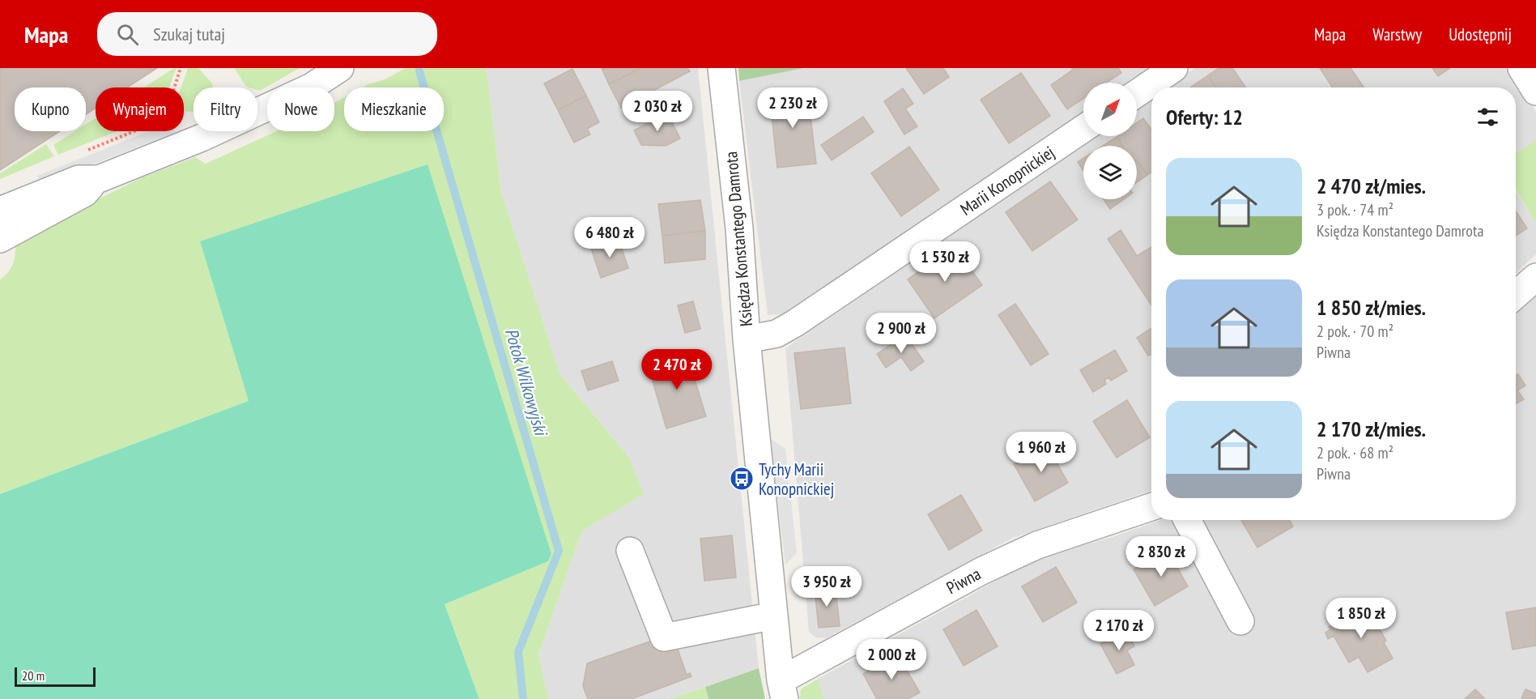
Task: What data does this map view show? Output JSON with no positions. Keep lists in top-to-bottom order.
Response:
{
  "streets": {
    "street": ["Marii Konopnickiej", "Księdza Konstantego Damrota", "Piwna"]
  },
  "crossings": [
    ["Marii Konopnickiej", "Księdza Konstantego Damrota"],
    ["Księdza Konstantego Damrota", "Piwna"]
  ],
  "water": ["Potok Wilkowyjski"],
  "places": {
    "bus stop": ["Tychy Marii Konopnickiej"]
  },
  "scale_bar": "20 m",
  "north": "top right",
  "page": {
    "header": "Mapa",
    "search": "Szukaj tutaj",
    "nav": ["Mapa", "Warstwy", "Udostępnij"],
    "price": [
      "2 230 zł",
      "2 030 zł",
      "6 480 zł",
      "1 530 zł",
      "2 900 zł",
      "2 470 zł",
      "1 960 zł",
      "2 830 zł",
      "3 950 zł",
      "1 850 zł",
      "2 170 zł",
      "2 000 zł"
    ],
    "chip": [
      "Kupno",
      "Wynajem",
      "Filtry",
      "Nowe",
      "Mieszkanie"
    ],
    "heading": "Oferty: 12",
    "list": [
      {
        "name": "2 470 zł/mies.",
        "note": "3 pok. · 74 m² · Księdza Konstantego Damrota"
      },
      {
        "name": "1 850 zł/mies.",
        "note": "2 pok. · 70 m² · Piwna"
      },
      {
        "name": "2 170 zł/mies.",
        "note": "2 pok. · 68 m² · Piwna"
      }
    ],
    "scale": "20 m"
  }
}
